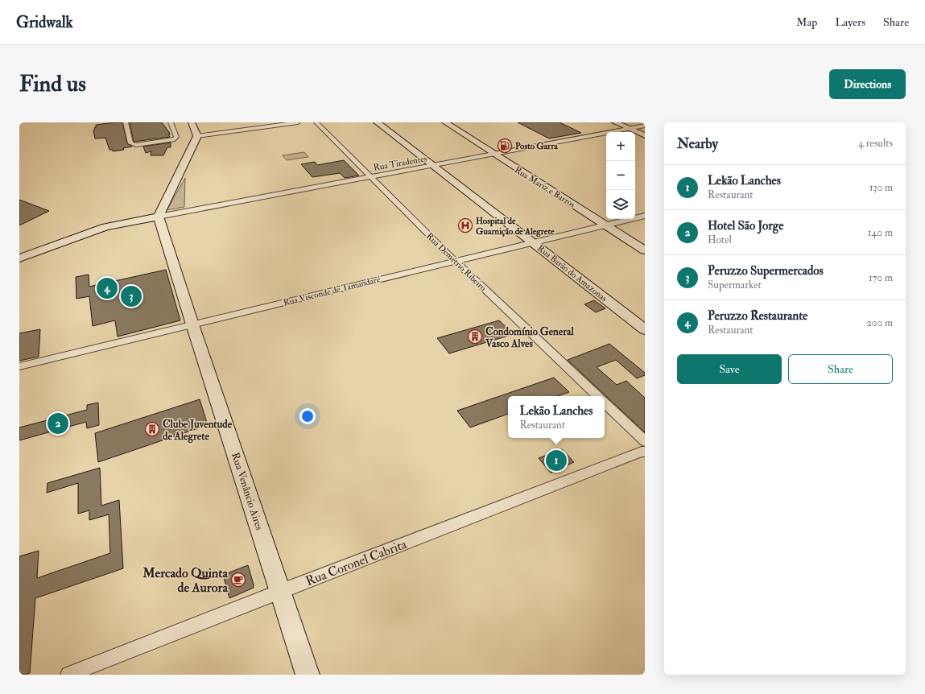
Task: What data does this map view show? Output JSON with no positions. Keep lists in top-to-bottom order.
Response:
{
  "streets": {
    "street": [
      "Rua Tiradentes",
      "Rua Mariz e Barros",
      "Rua Demétrio Ribeiro",
      "Rua Barão do Amazonas",
      "Rua Visconde de Tamandaré",
      "Rua Venâncio Aires",
      "Rua Coronel Cabrita"
    ]
  },
  "crossings": [
    ["Rua Tiradentes", "Rua Mariz e Barros"],
    ["Rua Tiradentes", "Rua Demétrio Ribeiro"],
    ["Rua Tiradentes", "Rua Barão do Amazonas"],
    ["Rua Tiradentes", "Rua Venâncio Aires"],
    ["Rua Mariz e Barros", "Rua Visconde de Tamandaré"],
    ["Rua Demétrio Ribeiro", "Rua Visconde de Tamandaré"],
    ["Rua Barão do Amazonas", "Rua Visconde de Tamandaré"],
    ["Rua Visconde de Tamandaré", "Rua Venâncio Aires"],
    ["Rua Venâncio Aires", "Rua Coronel Cabrita"]
  ],
  "places": {
    "fuel station": ["Posto Garra"],
    "hospital": ["Hospital de Guarnição de Alegrete"],
    "building": ["Condomínio General Vasco Alves", "Clube Juventude de Alegrete"],
    "cafe": ["Mercado Quinta de Aurora"]
  },
  "page": {
    "header": "Gridwalk",
    "nav": ["Map", "Layers", "Share"],
    "buttons": [
      "Directions",
      ["Save", "Share"]
    ],
    "title": "Find us",
    "heading": ["Nearby", "4 results"],
    "map_buttons": ["+", "−"],
    "list": [
      {
        "mark": "1",
        "name": "Lekão Lanches",
        "note": "Restaurant",
        "value": "130 m"
      },
      {
        "mark": "2",
        "name": "Hotel São Jorge",
        "note": "Hotel",
        "value": "140 m"
      },
      {
        "mark": "3",
        "name": "Peruzzo Supermercados",
        "note": "Supermarket",
        "value": "170 m"
      },
      {
        "mark": "4",
        "name": "Peruzzo Restaurante",
        "note": "Restaurant",
        "value": "200 m"
      }
    ],
    "pins": [
      "4",
      "3",
      "2",
      "1"
    ],
    "popup": ["Lekão Lanches", "Restaurant"]
  }
}
